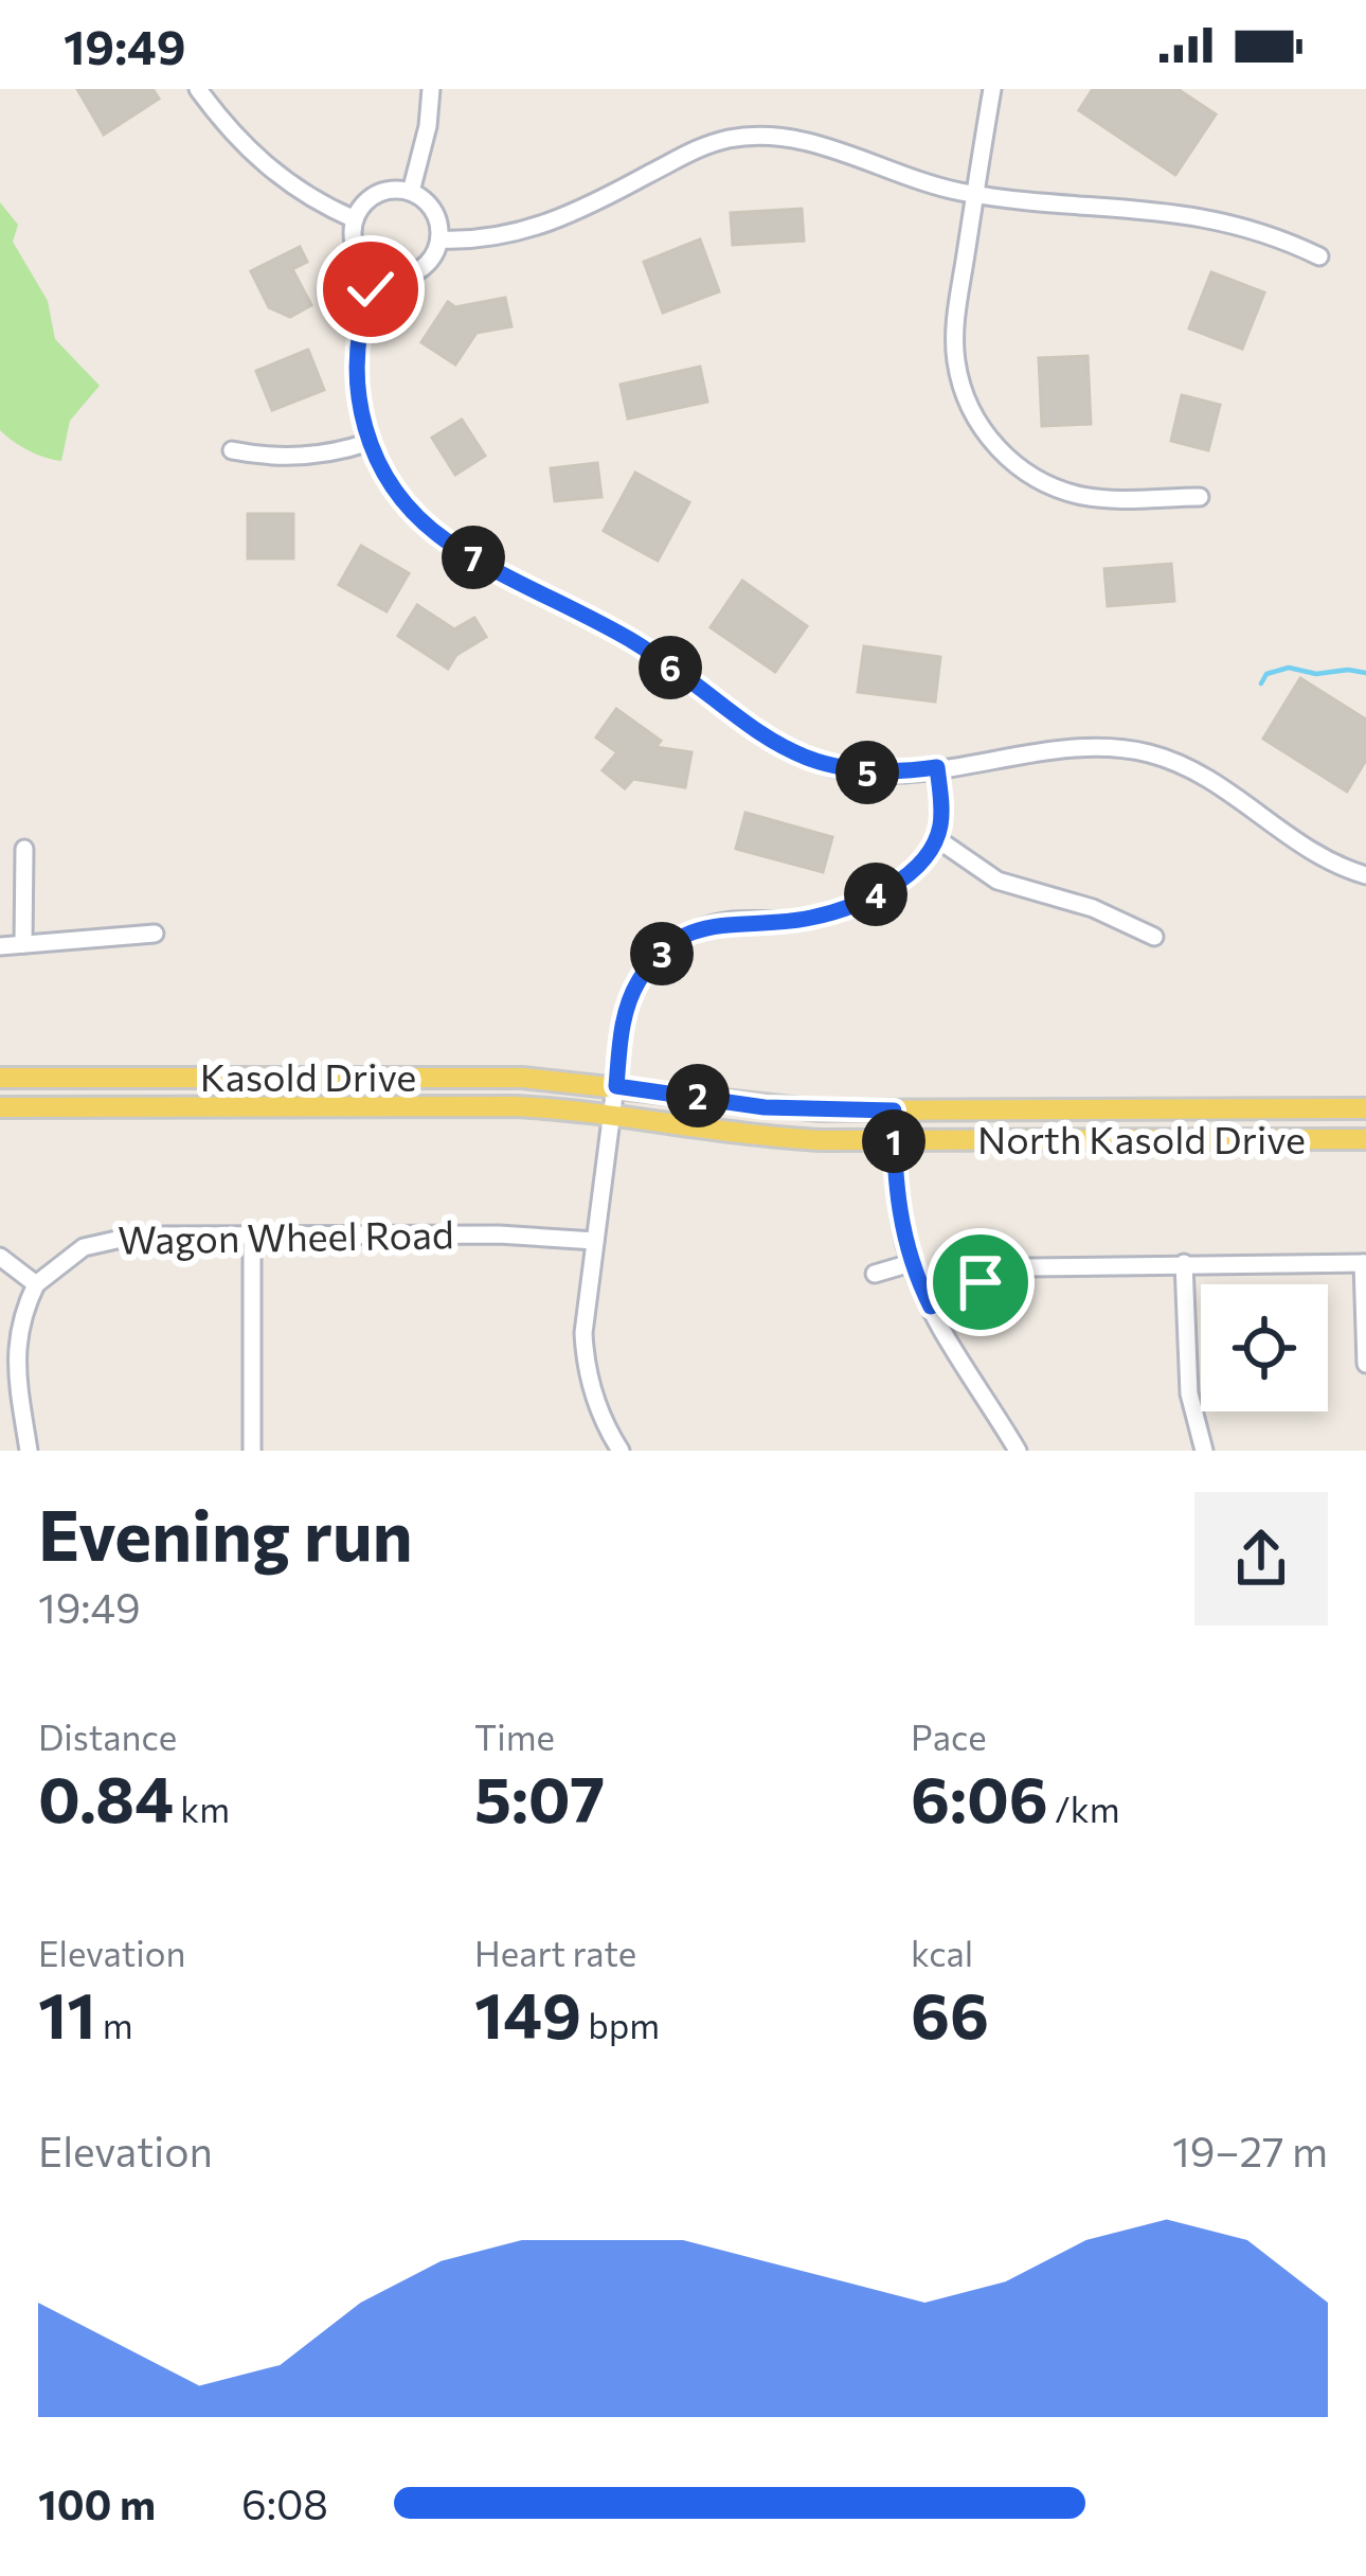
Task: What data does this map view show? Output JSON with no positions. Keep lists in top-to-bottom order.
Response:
{
  "streets": {
    "main road": ["Kasold Drive", "North Kasold Drive"],
    "street": ["Wagon Wheel Road"]
  },
  "crossings": [
    ["Kasold Drive", "North Kasold Drive"]
  ],
  "page": {
    "status": "19:49",
    "pins": [
      "7",
      "6",
      "5",
      "4",
      "3",
      "2",
      "1"
    ],
    "heading": ["Evening run", "19:49"],
    "stats": [
      ["Distance", "0.84 km"],
      ["Time", "5:07"],
      ["Pace", "6:06 /km"],
      ["Elevation", "11 m"],
      ["Heart rate", "149 bpm"],
      ["kcal", "66"]
    ],
    "chart": ["Elevation", "19–27 m"],
    "list": [
      {
        "name": "100 m",
        "note": "6:08"
      }
    ]
  }
}
